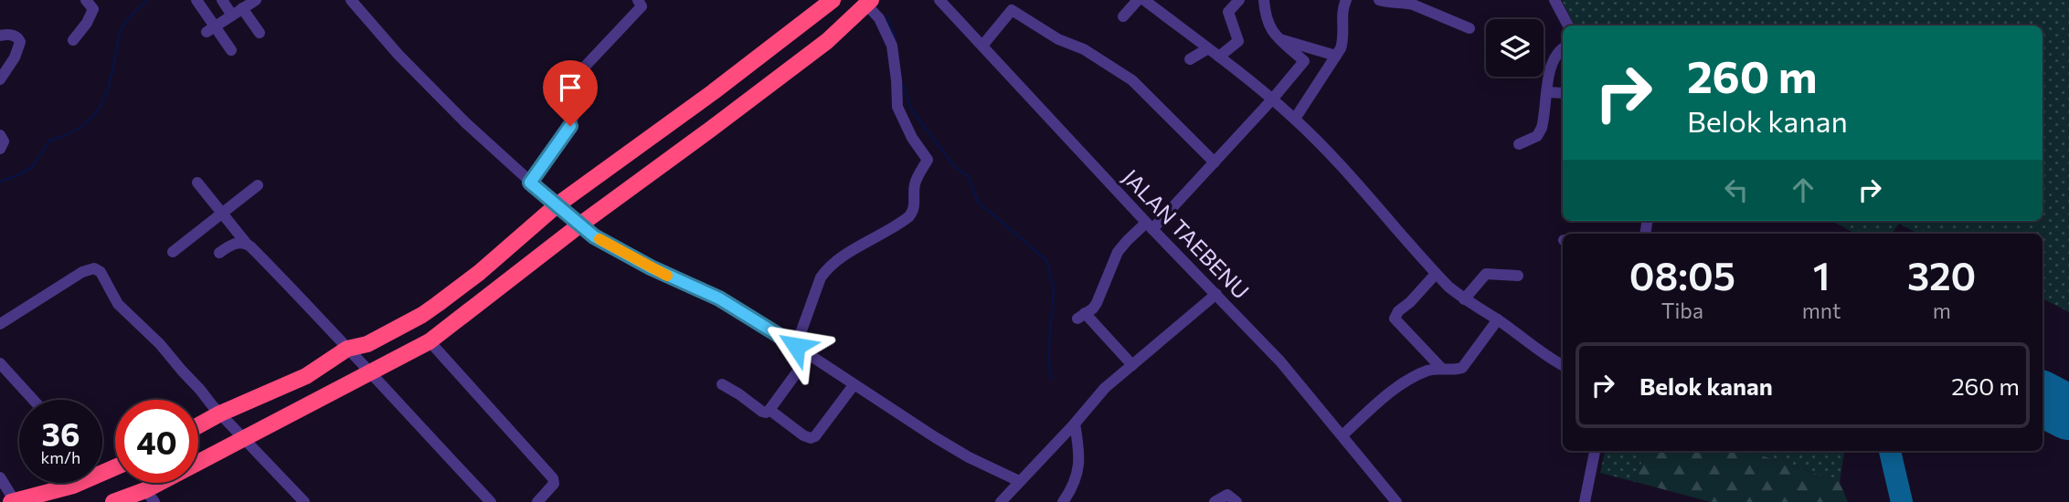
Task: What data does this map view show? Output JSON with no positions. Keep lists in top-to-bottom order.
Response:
{
  "streets": {
    "street": ["JALAN TAEBENU"]
  },
  "page": {
    "turn": ["260 m", "Belok kanan"],
    "eta": [
      "08:05",
      "Tiba",
      "1",
      "mnt",
      "320",
      "m"
    ],
    "list": [
      {
        "name": "Belok kanan",
        "value": "260 m"
      }
    ],
    "speed": "36 km/h",
    "limit": "40"
  }
}
